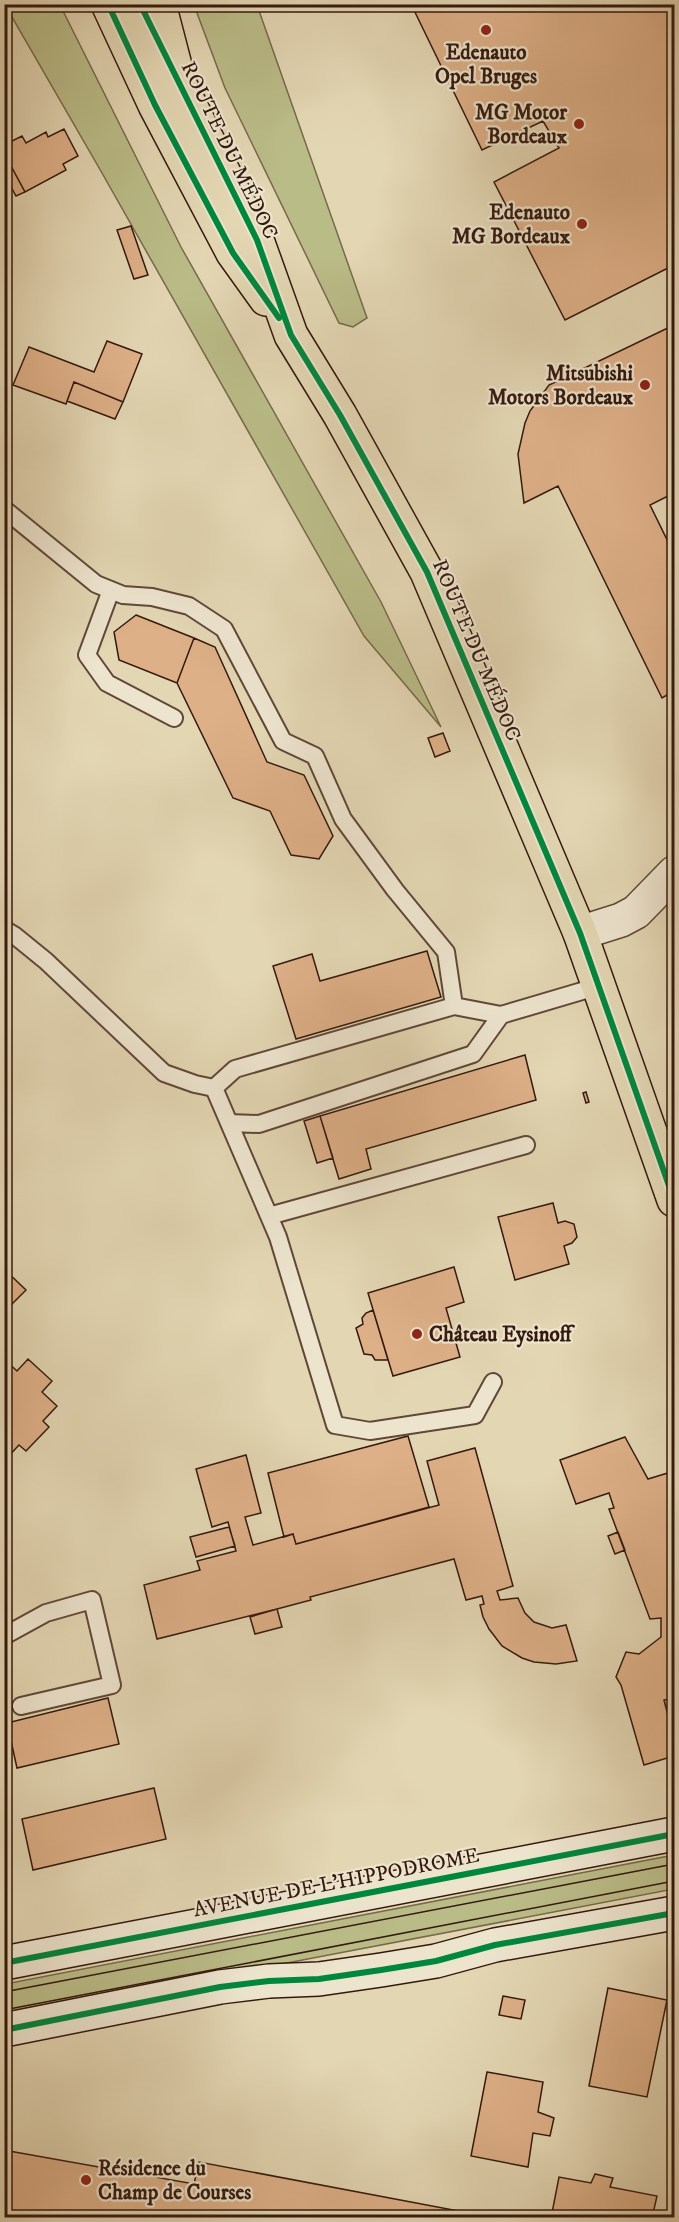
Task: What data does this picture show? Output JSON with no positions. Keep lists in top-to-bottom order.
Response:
{
  "streets": {
    "main road": ["ROUTE DU MÉDOC"],
    "street": ["AVENUE DE L'HIPPODROME"]
  },
  "places": [
    "Edenauto Opel Bruges",
    "MG Motor Bordeaux",
    "Edenauto MG Bordeaux",
    "Mitsubishi Motors Bordeaux",
    "Château Eysinoff",
    "Résidence du Champ de Courses"
  ]
}
